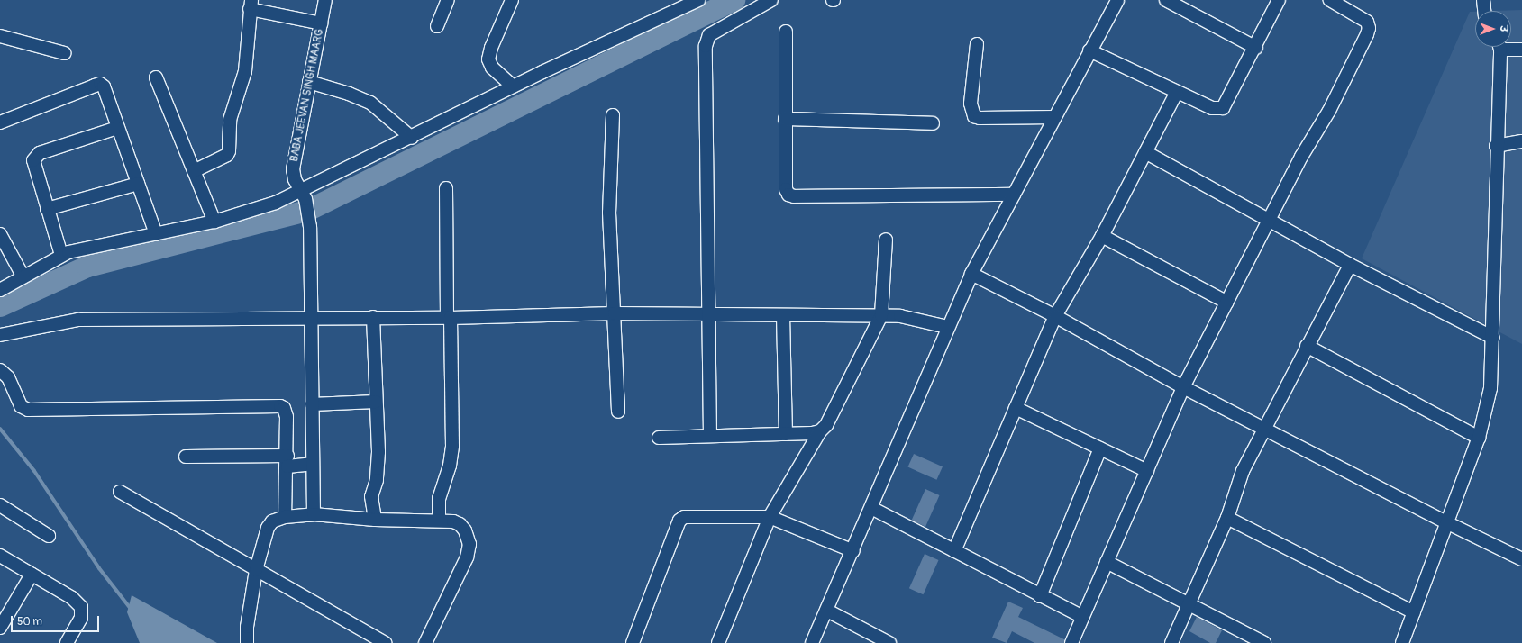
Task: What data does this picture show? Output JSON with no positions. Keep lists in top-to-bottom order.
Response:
{
  "streets": {
    "street": ["BABA JEEVAN SINGH MAARG"]
  },
  "scale_bar": "50 m",
  "north": "right"
}
